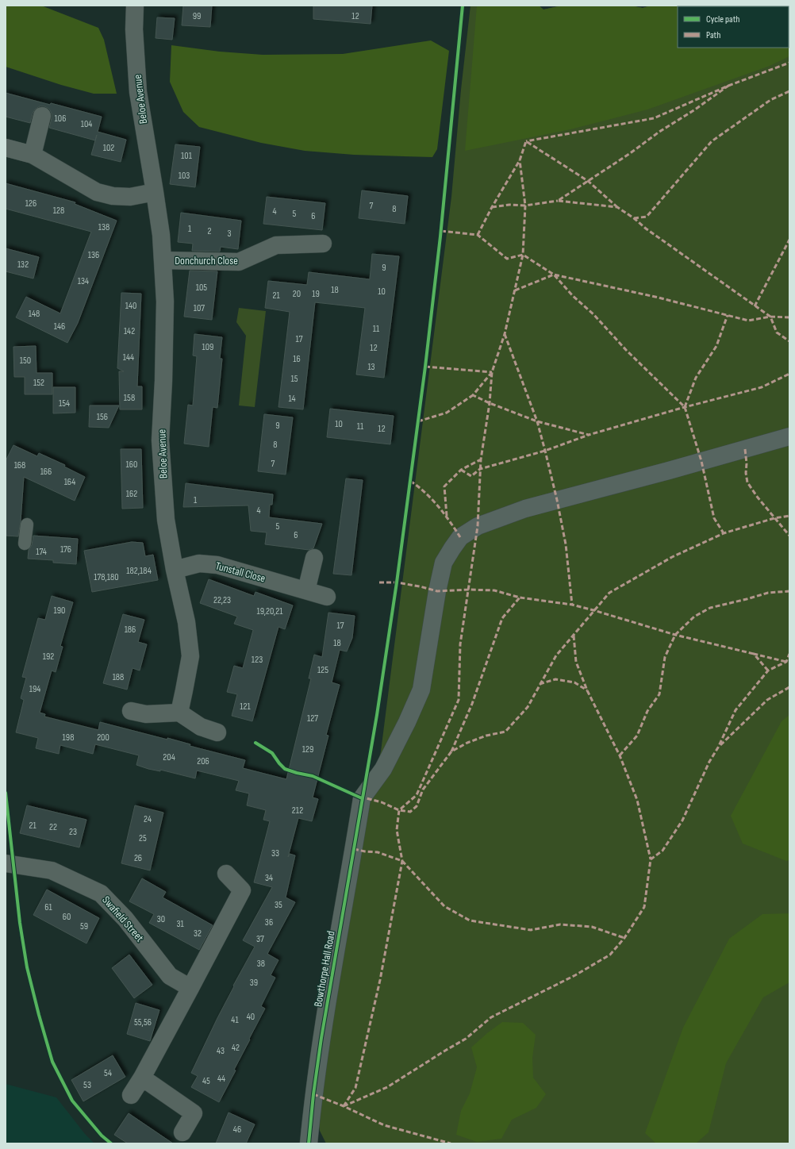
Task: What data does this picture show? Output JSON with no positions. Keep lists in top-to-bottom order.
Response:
{
  "streets": {
    "street": [
      "Beloe Avenue",
      "Donchurch Close",
      "Tunstall Close",
      "Swafield Street",
      "Bowthorpe Hall Road"
    ]
  },
  "crossings": [
    ["Beloe Avenue", "Donchurch Close"],
    ["Beloe Avenue", "Tunstall Close"]
  ],
  "house_numbers": [
    "99",
    "12",
    "106",
    "104",
    "102",
    "101",
    "103",
    "126",
    "7",
    "8",
    "128",
    "4",
    "5",
    "6",
    "138",
    "1",
    "2",
    "3",
    "136",
    "132",
    "9",
    "134",
    "105",
    "18",
    "10",
    "20",
    "19",
    "21",
    "140",
    "107",
    "148",
    "146",
    "11",
    "142",
    "17",
    "109",
    "12",
    "144",
    "16",
    "150",
    "13",
    "15",
    "152",
    "158",
    "14",
    "154",
    "156",
    "10",
    "9",
    "11",
    "12",
    "8",
    "7",
    "160",
    "168",
    "166",
    "164",
    "162",
    "1",
    "4",
    "5",
    "6",
    "176",
    "174",
    "182,184",
    "178,180",
    "22,23",
    "190",
    "19,20,21",
    "17",
    "186",
    "18",
    "192",
    "123",
    "125",
    "188",
    "194",
    "121",
    "127",
    "198",
    "200",
    "129",
    "204",
    "206",
    "212",
    "24",
    "21",
    "22",
    "23",
    "25",
    "33",
    "26",
    "34",
    "35",
    "61",
    "60",
    "30",
    "36",
    "31",
    "59",
    "32",
    "37",
    "38",
    "39",
    "40",
    "41",
    "55,56",
    "42",
    "43",
    "54",
    "44",
    "45",
    "53",
    "46"
  ],
  "legend": ["Cycle path", "Path"]
}
